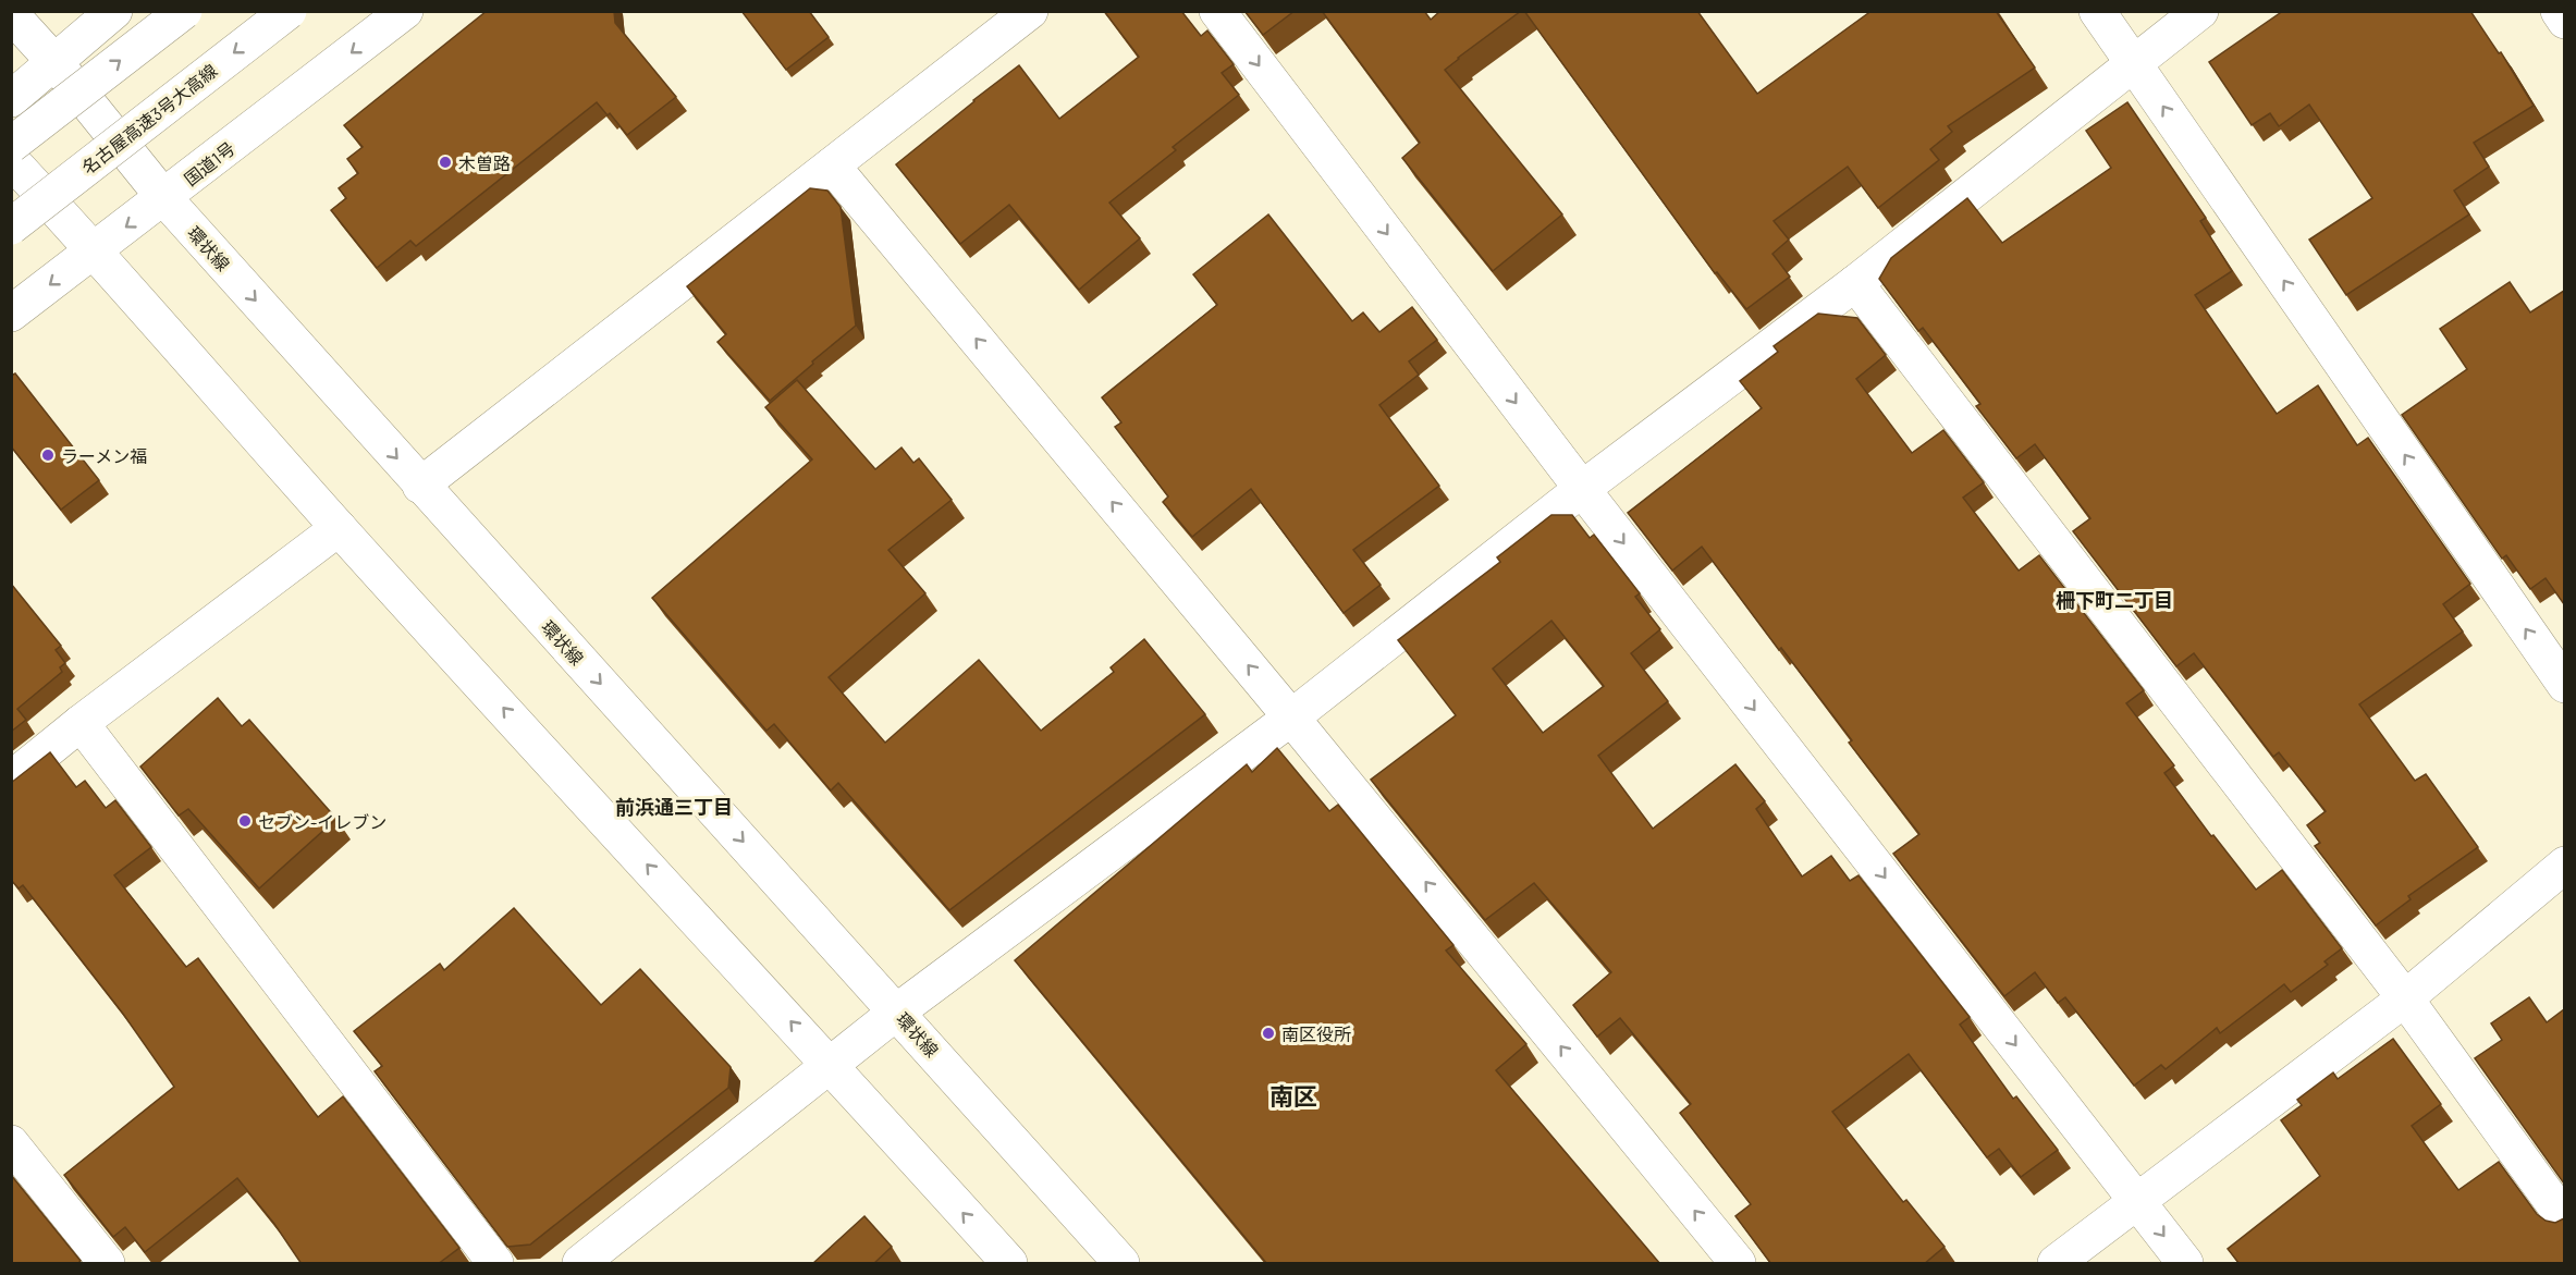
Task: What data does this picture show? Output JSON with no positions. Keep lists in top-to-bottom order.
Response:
{
  "streets": {
    "main road": ["名古屋高速3号大高線", "国道1号", "環状線"]
  },
  "crossings": [
    ["国道1号", "環状線"]
  ],
  "districts": ["柵下町二丁目", "前浜通三丁目", "南区"],
  "places": [
    "木曽路",
    "ラーメン福",
    "セブン-イレブン",
    "南区役所"
  ]
}
